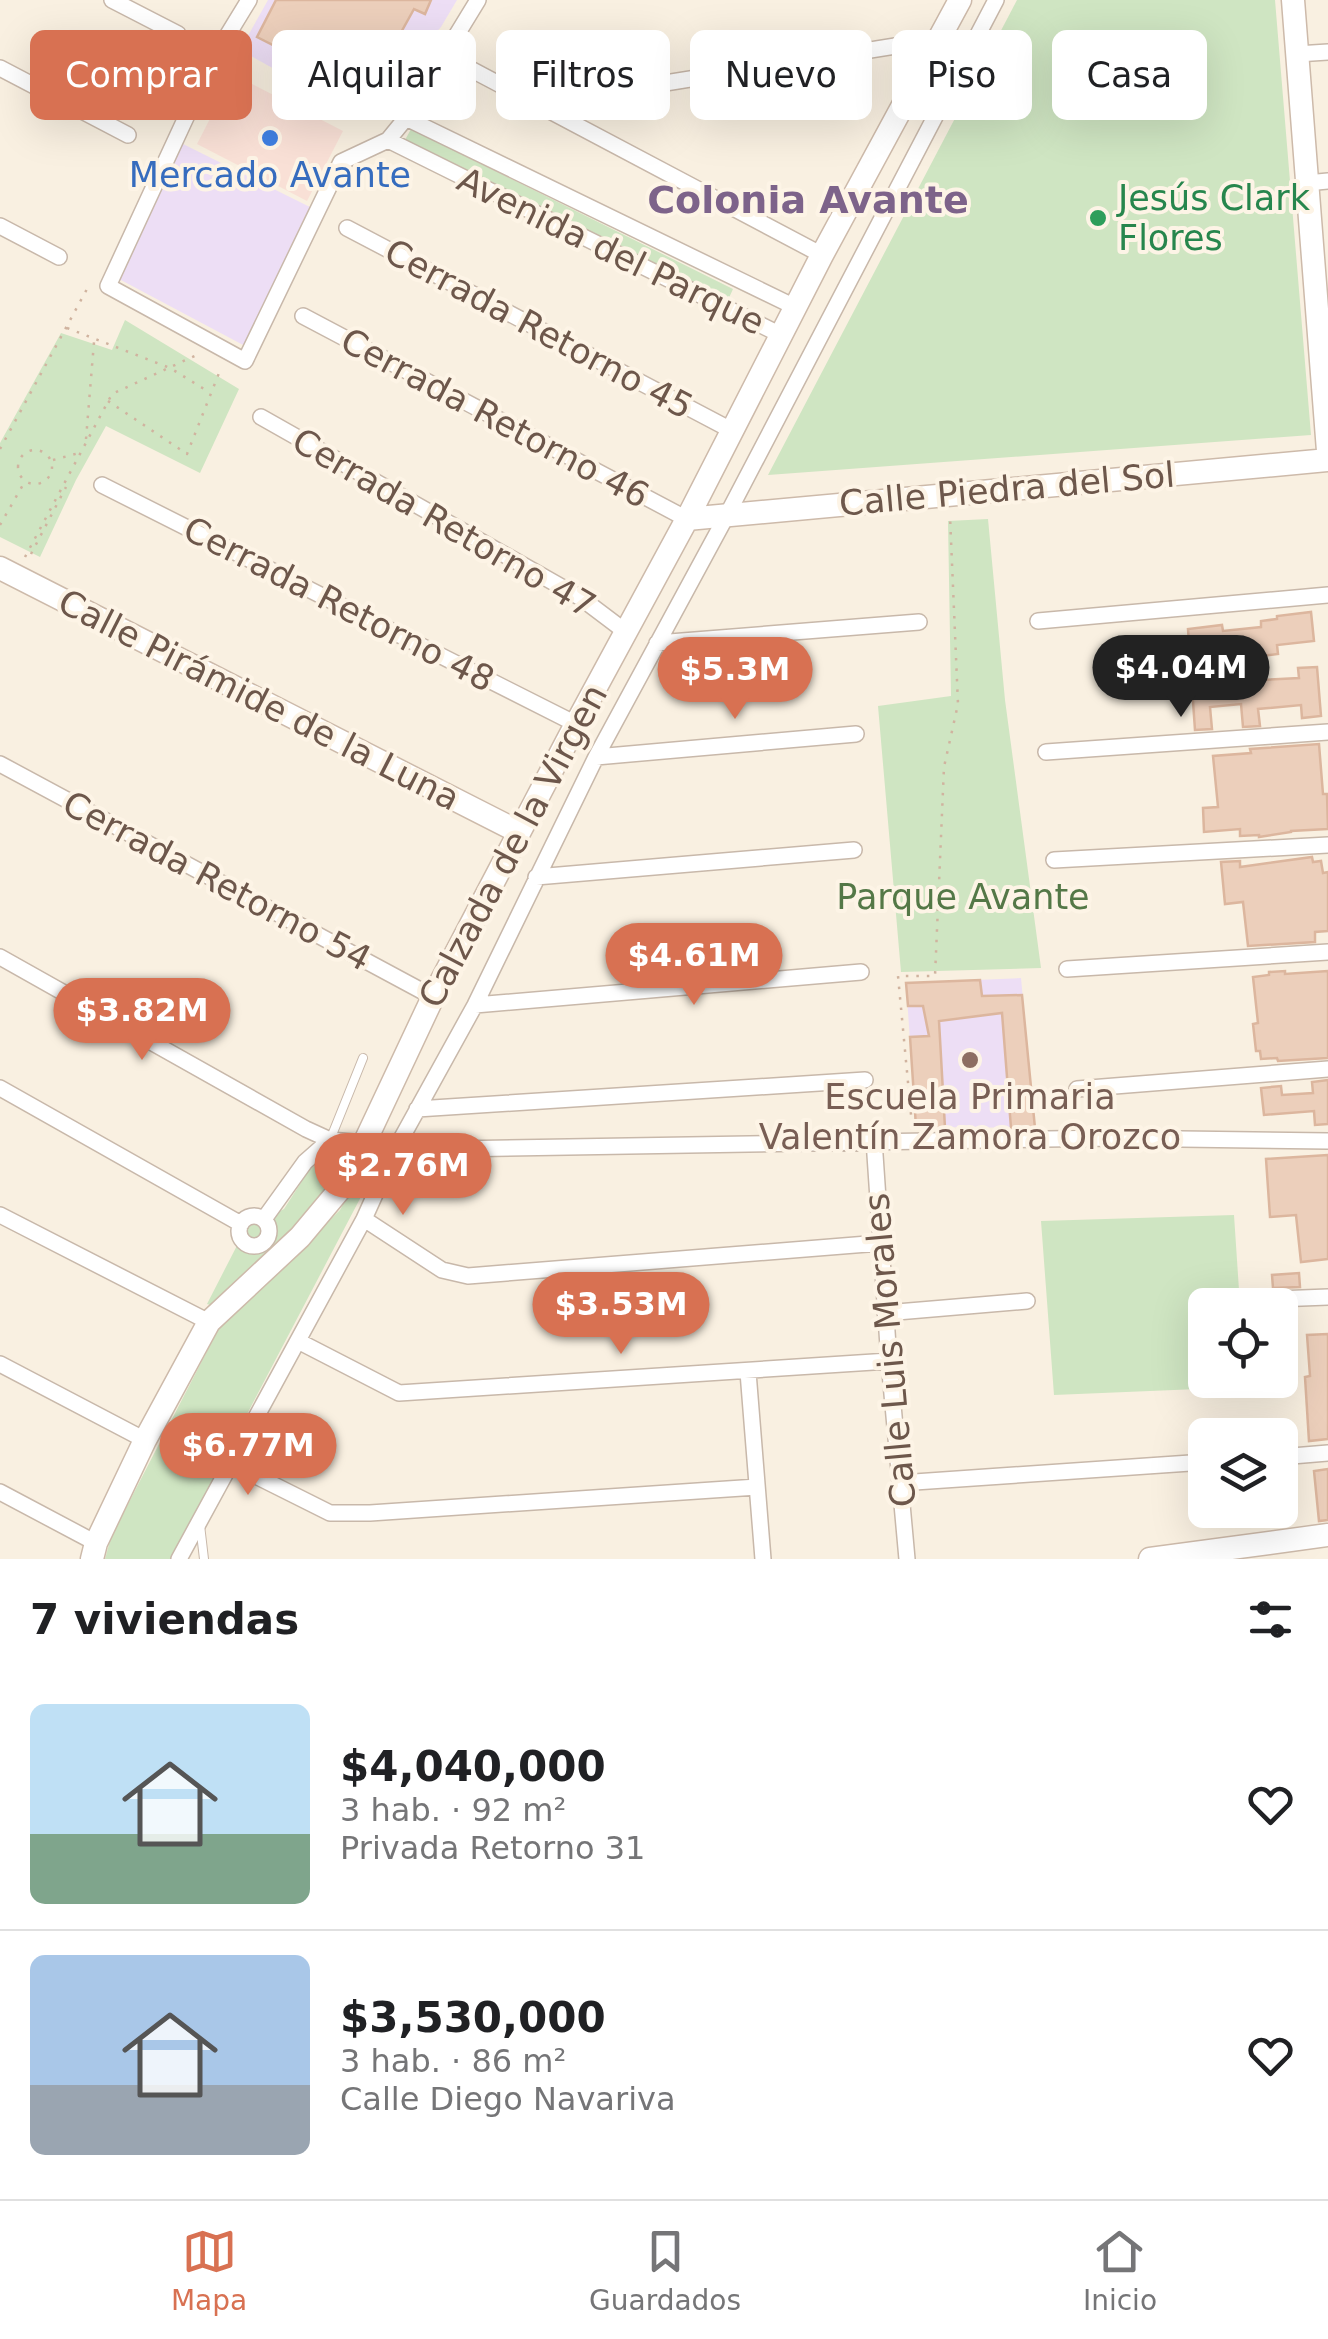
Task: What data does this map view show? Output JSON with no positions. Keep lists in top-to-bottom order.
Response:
{
  "streets": {
    "main road": ["Calle Piedra del Sol", "Calle Pirámide de la Luna", "Calzada de la Virgen"],
    "street": [
      "Avenida del Parque",
      "Cerrada Retorno 45",
      "Cerrada Retorno 46",
      "Cerrada Retorno 47",
      "Cerrada Retorno 48",
      "Cerrada Retorno 54",
      "Calle Luis Morales"
    ]
  },
  "crossings": [
    ["Avenida del Parque", "Calzada de la Virgen"],
    ["Cerrada Retorno 45", "Calzada de la Virgen"],
    ["Cerrada Retorno 46", "Calle Piedra del Sol"],
    ["Cerrada Retorno 46", "Calzada de la Virgen"],
    ["Calle Piedra del Sol", "Calzada de la Virgen"],
    ["Cerrada Retorno 47", "Calzada de la Virgen"],
    ["Cerrada Retorno 48", "Calzada de la Virgen"],
    ["Calle Pirámide de la Luna", "Calzada de la Virgen"],
    ["Calzada de la Virgen", "Cerrada Retorno 54"]
  ],
  "districts": ["Colonia Avante"],
  "parks": ["Parque Avante"],
  "places": ["Mercado Avante", "Jesús Clark Flores", "Escuela Primaria Valentín Zamora Orozco"],
  "page": {
    "chip": [
      "Comprar",
      "Alquilar",
      "Filtros",
      "Nuevo",
      "Piso",
      "Casa"
    ],
    "price": [
      "$4.04M",
      "$5.3M",
      "$4.61M",
      "$3.82M",
      "$2.76M",
      "$3.53M",
      "$6.77M"
    ],
    "heading": "7 viviendas",
    "list": [
      {
        "name": "$4,040,000",
        "note": "3 hab. · 92 m² · Privada Retorno 31"
      },
      {
        "name": "$3,530,000",
        "note": "3 hab. · 86 m² · Calle Diego Navariva"
      }
    ],
    "tabs": ["Mapa", "Guardados", "Inicio"]
  }
}
